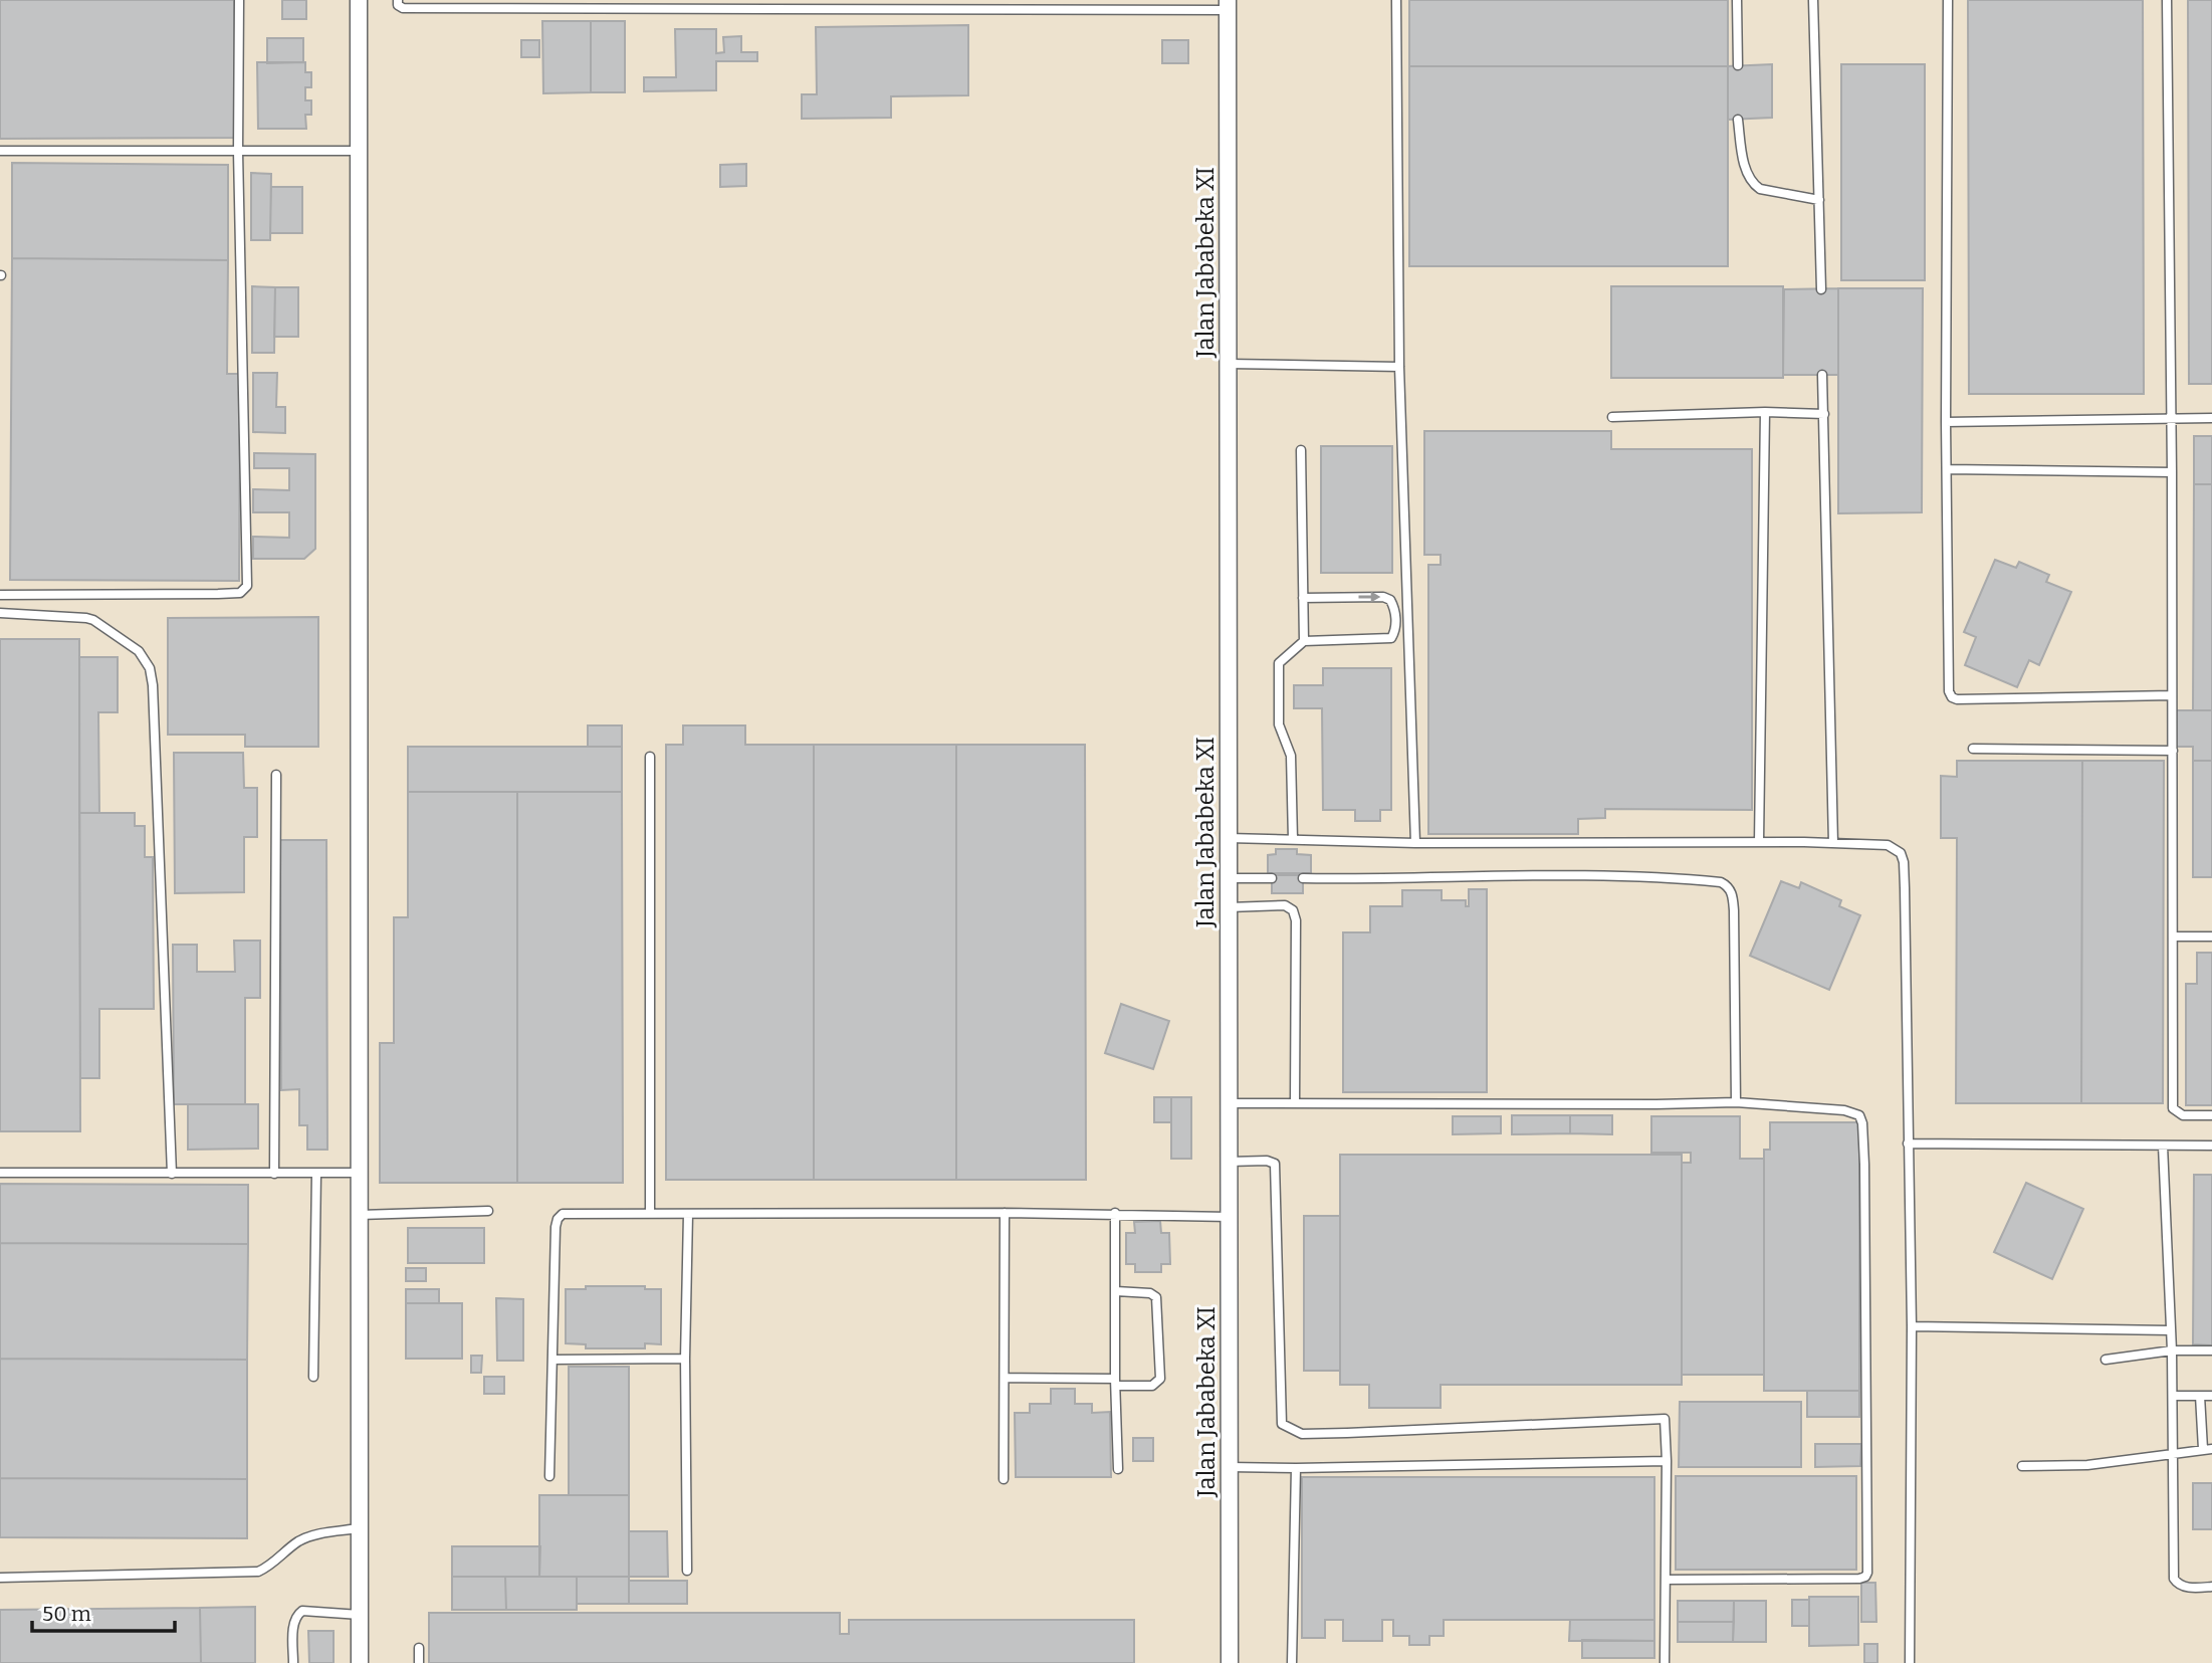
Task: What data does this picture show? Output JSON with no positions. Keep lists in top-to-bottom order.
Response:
{
  "streets": {
    "street": ["Jalan Jababeka XI"]
  },
  "scale_bar": "50 m"
}
